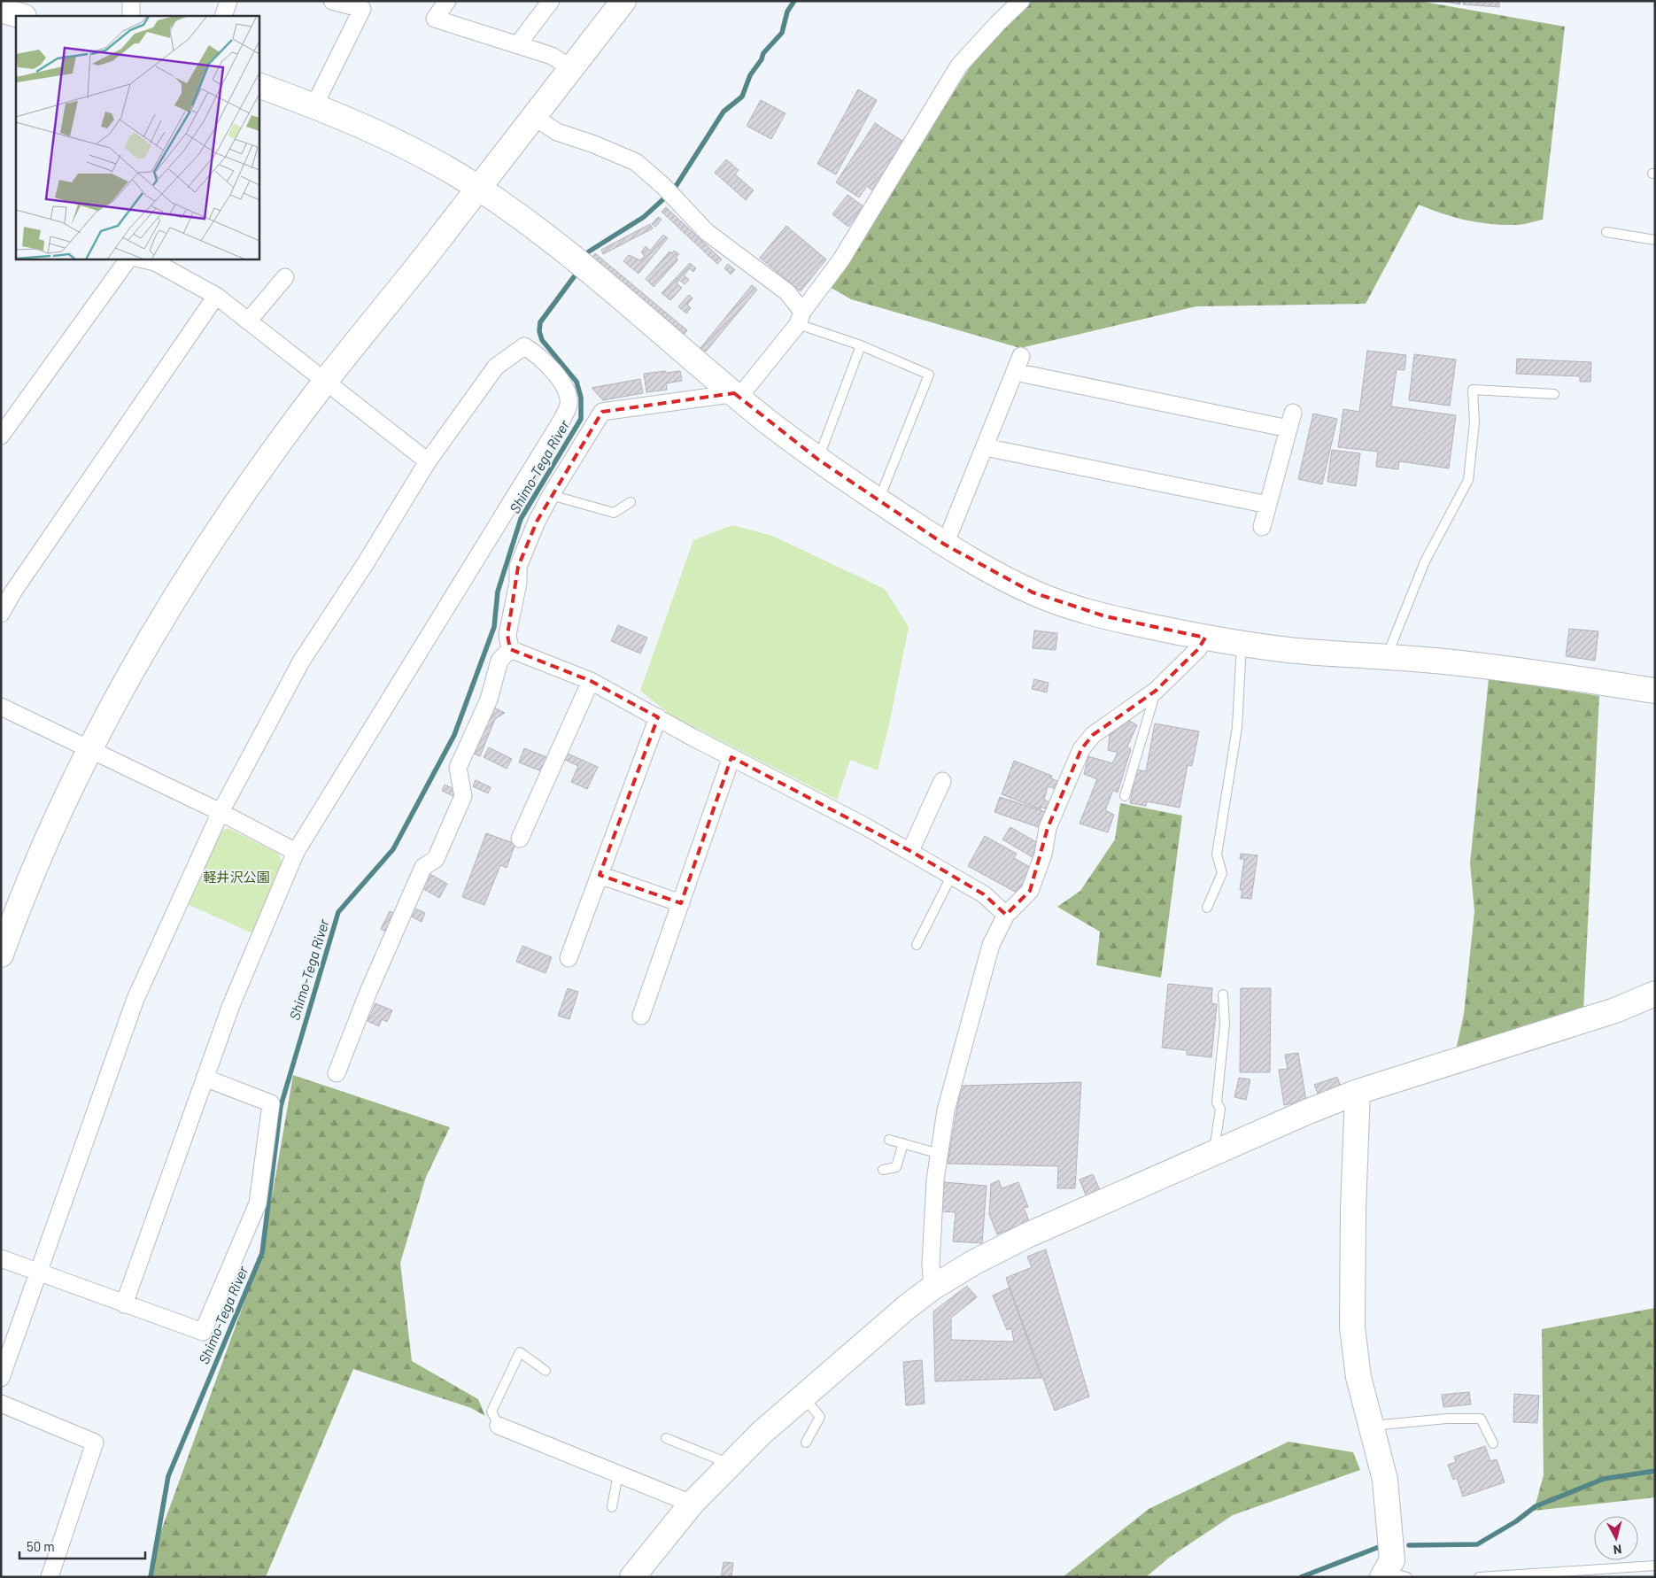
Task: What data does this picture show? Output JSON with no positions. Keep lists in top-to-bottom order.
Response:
{
  "water": ["Shimo-Tega River"],
  "parks": ["軽井沢公園"],
  "scale_bar": "50 m",
  "north": "bottom"
}
